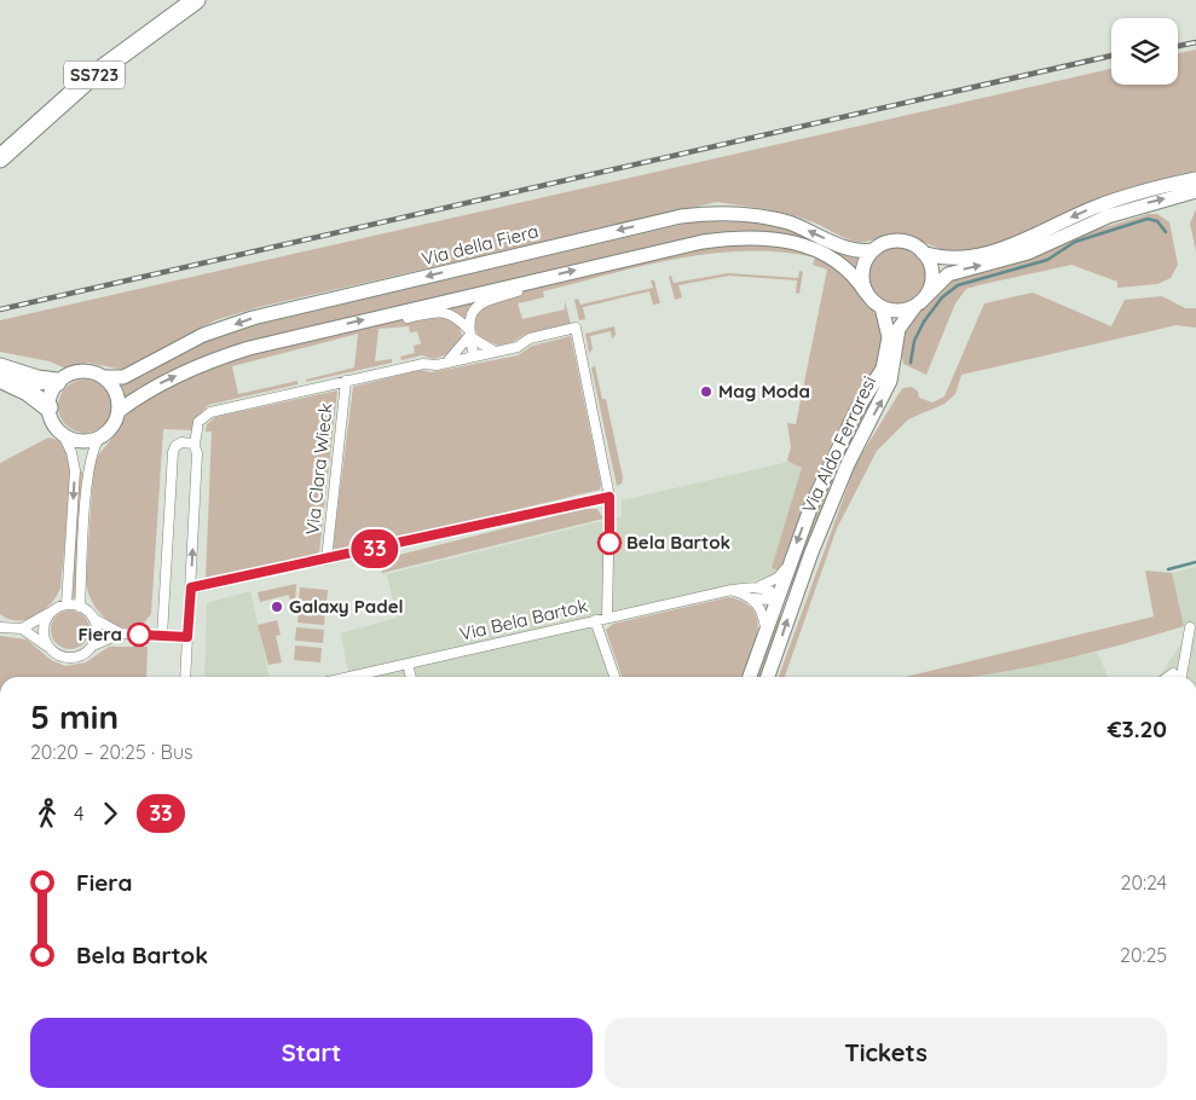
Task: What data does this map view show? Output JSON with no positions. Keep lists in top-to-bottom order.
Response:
{
  "streets": {
    "highway": ["SS723"],
    "street": [
      "Via della Fiera",
      "Via Aldo Ferraresi",
      "Via Clara Wieck",
      "Via Bela Bartok"
    ]
  },
  "crossings": [
    ["Via della Fiera", "Via Aldo Ferraresi"],
    ["Via Aldo Ferraresi", "Via Bela Bartok"]
  ],
  "places": [
    "Mag Moda",
    "Bela Bartok",
    "Galaxy Padel",
    "Fiera"
  ],
  "lines": ["bus line 33"],
  "page": {
    "on_map": "33",
    "heading": ["5 min", "20:20 – 20:25 · Bus", "€3.20"],
    "legs": ["4", "33"],
    "list": [
      {
        "name": "Fiera",
        "value": "20:24"
      },
      {
        "name": "Bela Bartok",
        "value": "20:25"
      }
    ],
    "buttons": ["Start", "Tickets"]
  }
}
